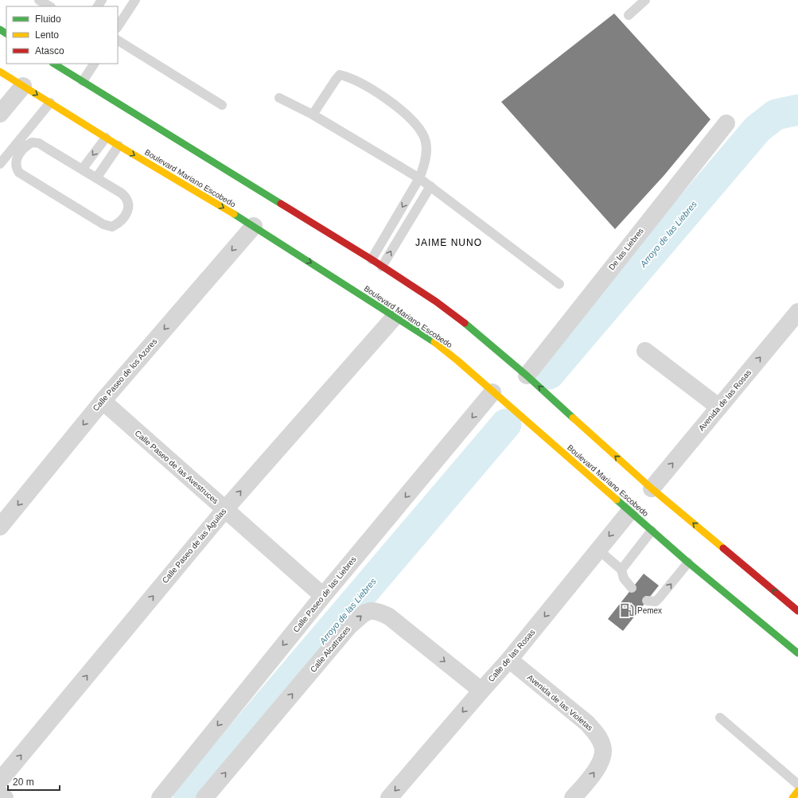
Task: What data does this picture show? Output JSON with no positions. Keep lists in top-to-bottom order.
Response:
{
  "streets": {
    "main road": ["Boulevard Mariano Escobedo"],
    "street": [
      "De las Liebres",
      "Calle Paseo de los Azores",
      "Avenida de las Rosas",
      "Calle Paseo de las Avestruces",
      "Calle Paseo de las Águilas",
      "Calle Paseo de las Liebres",
      "Calle Alcatraces",
      "Calle de las Rosas",
      "Avenida de las Violetas"
    ]
  },
  "crossings": [
    ["Boulevard Mariano Escobedo", "Calle Paseo de los Azores"],
    ["Boulevard Mariano Escobedo", "Calle Paseo de las Águilas"],
    ["Boulevard Mariano Escobedo", "Calle Paseo de las Liebres"],
    ["Boulevard Mariano Escobedo", "Calle de las Rosas"],
    ["Calle Paseo de los Azores", "Calle Paseo de las Avestruces"],
    ["Calle Paseo de las Avestruces", "Calle Paseo de las Águilas"],
    ["Calle Paseo de las Avestruces", "Calle Paseo de las Liebres"],
    ["Calle Alcatraces", "Calle de las Rosas"],
    ["Calle de las Rosas", "Avenida de las Violetas"]
  ],
  "one_way": [
    "Calle Paseo de los Azores",
    "Avenida de las Rosas",
    "Calle Paseo de las Águilas",
    "Calle Paseo de las Liebres",
    "Calle de las Rosas",
    "Avenida de las Violetas"
  ],
  "districts": ["JAIME NUNO"],
  "water": ["Arroyo de las Liebres"],
  "places": {
    "fuel station": ["Pemex"]
  },
  "legend": ["Fluido", "Lento", "Atasco"],
  "scale_bar": "20 m"
}
